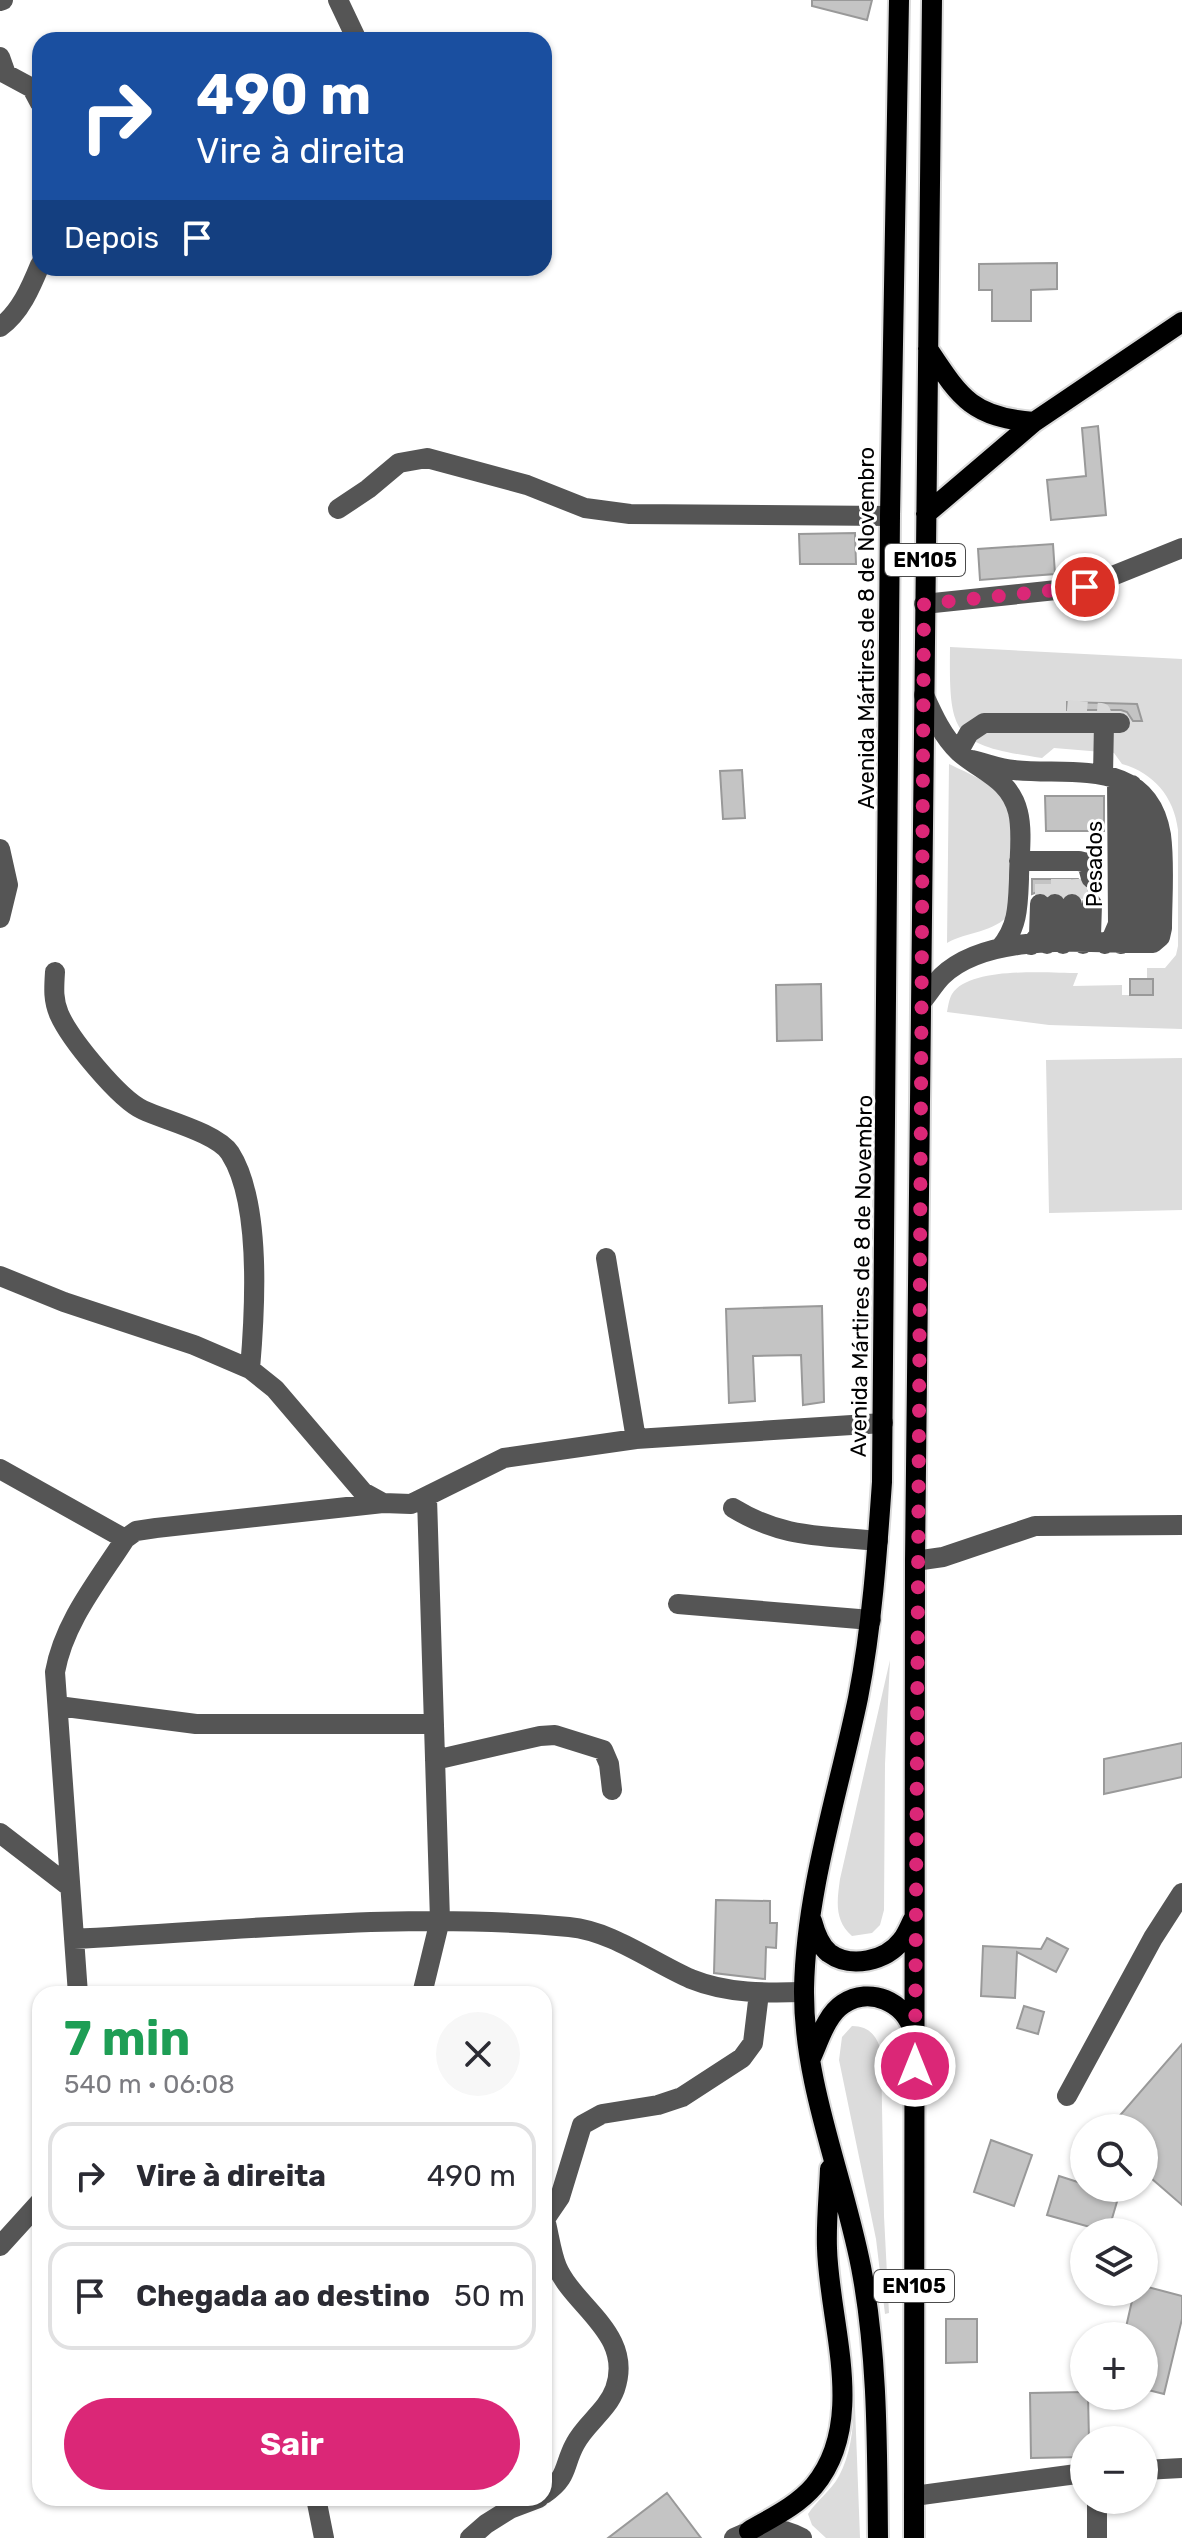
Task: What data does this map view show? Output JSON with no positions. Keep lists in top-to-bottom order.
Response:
{
  "streets": {
    "main road": ["EN105", "Avenida Mártires de 8 de Novembro"],
    "street": ["Pesados"]
  },
  "page": {
    "turn": ["490 m", "Vire à direita"],
    "then": "Depois",
    "heading": ["7 min", "540 m · 06:08"],
    "map_buttons": ["+", "−"],
    "list": [
      {
        "name": "Vire à direita",
        "value": "490 m"
      },
      {
        "name": "Chegada ao destino",
        "value": "50 m"
      }
    ],
    "buttons": "Sair"
  }
}
